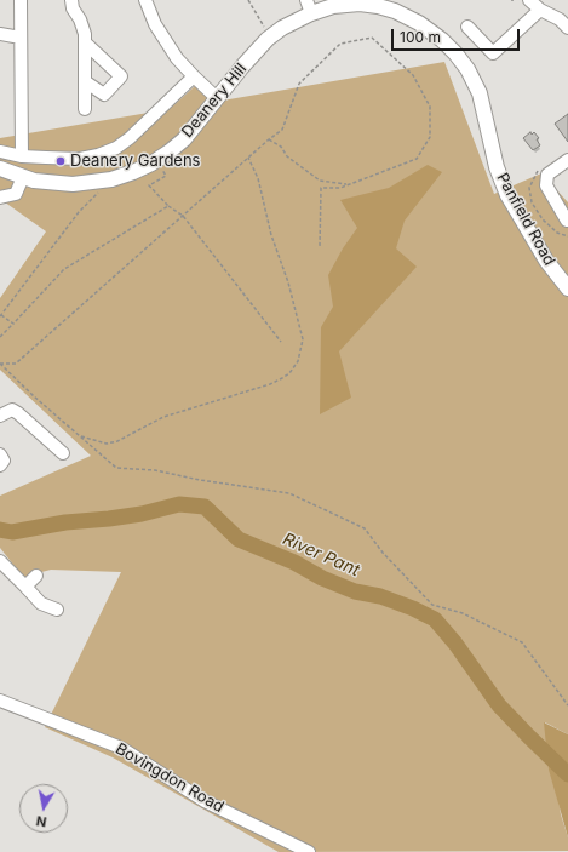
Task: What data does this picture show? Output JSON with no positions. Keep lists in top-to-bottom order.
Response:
{
  "streets": {
    "main road": ["Deanery Hill", "Panfield Road"],
    "street": ["Bovingdon Road"]
  },
  "crossings": [
    ["Deanery Hill", "Panfield Road"]
  ],
  "water": ["River Pant"],
  "places": ["Deanery Gardens"],
  "scale_bar": "100 m",
  "north": "bottom"
}
